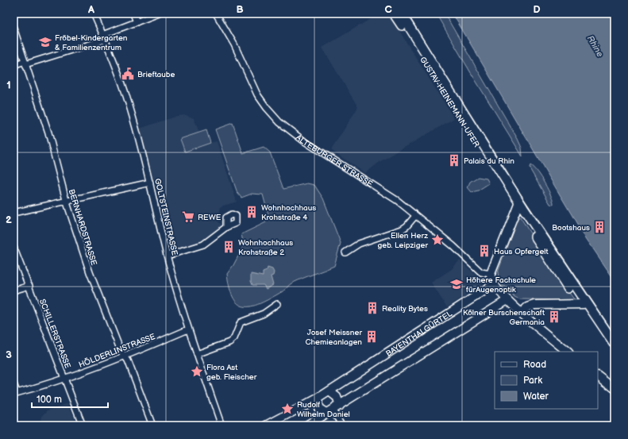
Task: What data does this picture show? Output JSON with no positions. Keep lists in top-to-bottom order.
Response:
{
  "streets": {
    "main road": ["GUSTAV-HEINEMANN-UFER", "BAYENTHALGÜRTEL"],
    "street": [
      "ALTEBURGER STRASSE",
      "GOLTSTEINSTRASSE",
      "BERNHARDSTRASSE",
      "SCHILLERSTRASSE",
      "HÖLDERLINSTRASSE"
    ]
  },
  "crossings": [
    ["GOLTSTEINSTRASSE", "HÖLDERLINSTRASSE"],
    ["BERNHARDSTRASSE", "HÖLDERLINSTRASSE"],
    ["SCHILLERSTRASSE", "HÖLDERLINSTRASSE"]
  ],
  "water": ["Rhine"],
  "places": {
    "school or university": ["Fröbel-Kindergarten & Familienzentrum", "Höhere Fachschule fürAugenoptik"],
    "public building": ["Brieftaube"],
    "building": [
      "Palais du Rhin",
      "Wohnhochhaus Krohstraße 4",
      "Bootshaus",
      "Wohnhochhaus Krohstraße 2",
      "Haus Opfergelt",
      "Reality Bytes",
      "Kölner Burschenschaft Germania",
      "Josef Meissner Chemieanlagen"
    ],
    "supermarket": ["REWE"],
    "place": ["Ellen Herz geb. Leipziger", "Flora Ast geb. Fleischer", "Rudolf Wilhelm Daniel"]
  },
  "legend": ["Road", "Park", "Water"],
  "scale_bar": "100 m",
  "grid": {
    "columns": [
      "A",
      "B",
      "C",
      "D"
    ],
    "rows": ["1", "2", "3"]
  }
}
